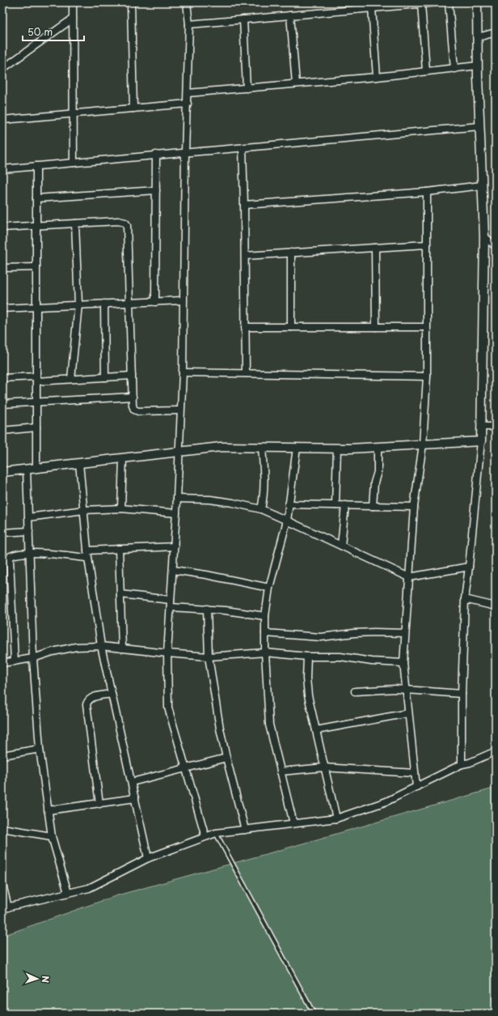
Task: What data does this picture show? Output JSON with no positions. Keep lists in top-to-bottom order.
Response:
{
  "scale_bar": "50 m",
  "north": "right"
}
